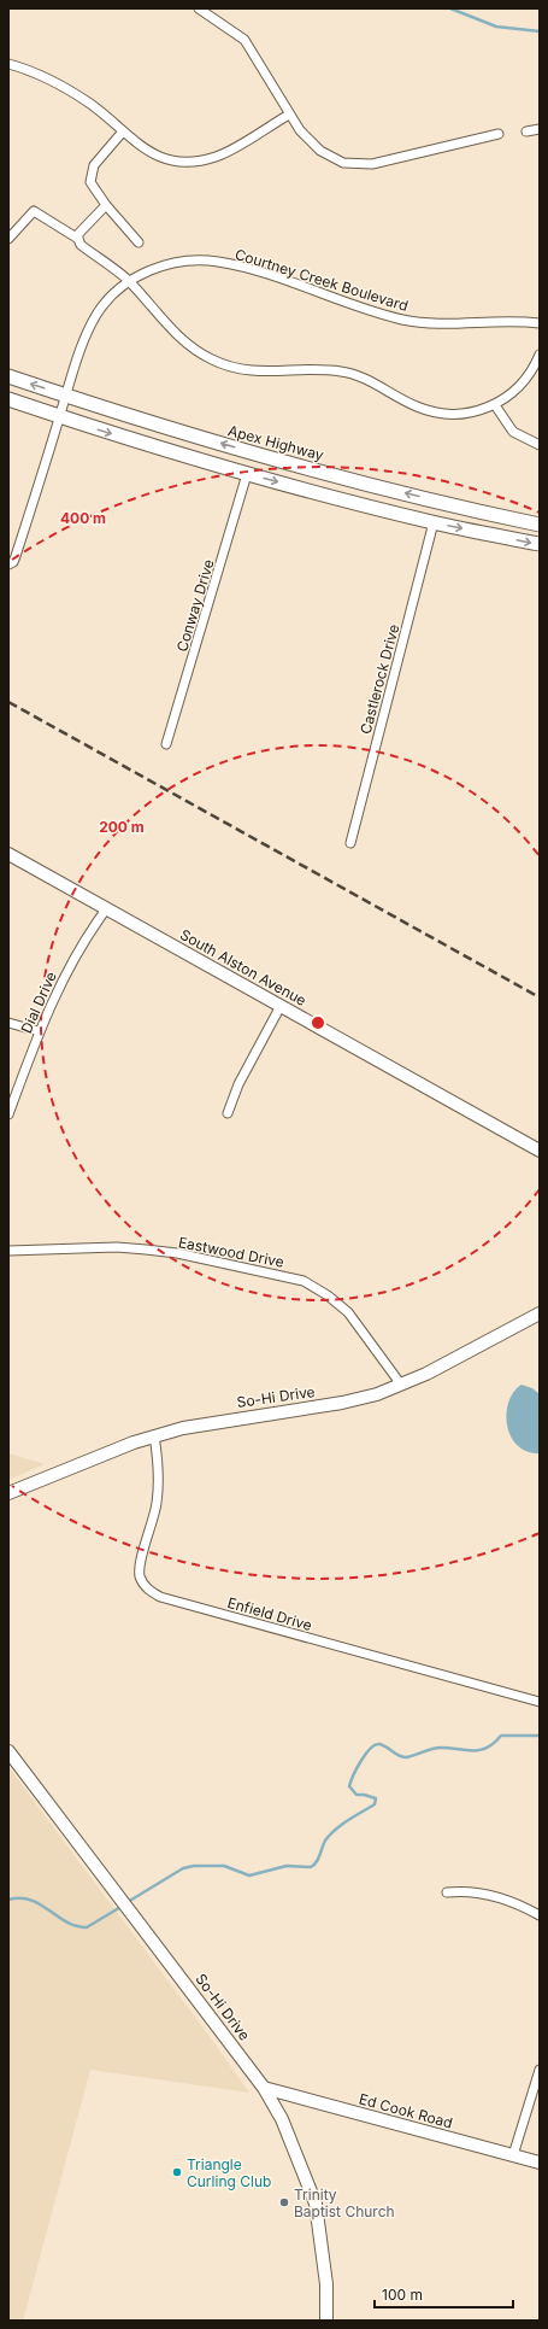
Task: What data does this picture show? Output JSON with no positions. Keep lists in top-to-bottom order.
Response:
{
  "streets": {
    "main road": ["Apex Highway"],
    "street": [
      "Courtney Creek Boulevard",
      "Conway Drive",
      "Castlerock Drive",
      "South Alston Avenue",
      "Dial Drive",
      "Eastwood Drive",
      "So-Hi Drive",
      "Enfield Drive",
      "Ed Cook Road"
    ]
  },
  "crossings": [
    ["Courtney Creek Boulevard", "Apex Highway"],
    ["South Alston Avenue", "Dial Drive"],
    ["Eastwood Drive", "So-Hi Drive"],
    ["So-Hi Drive", "Enfield Drive"],
    ["So-Hi Drive", "Ed Cook Road"]
  ],
  "places": ["Triangle Curling Club", "Trinity Baptist Church"],
  "scale_bar": "100 m",
  "rings": ["400 m", "200 m"]
}
